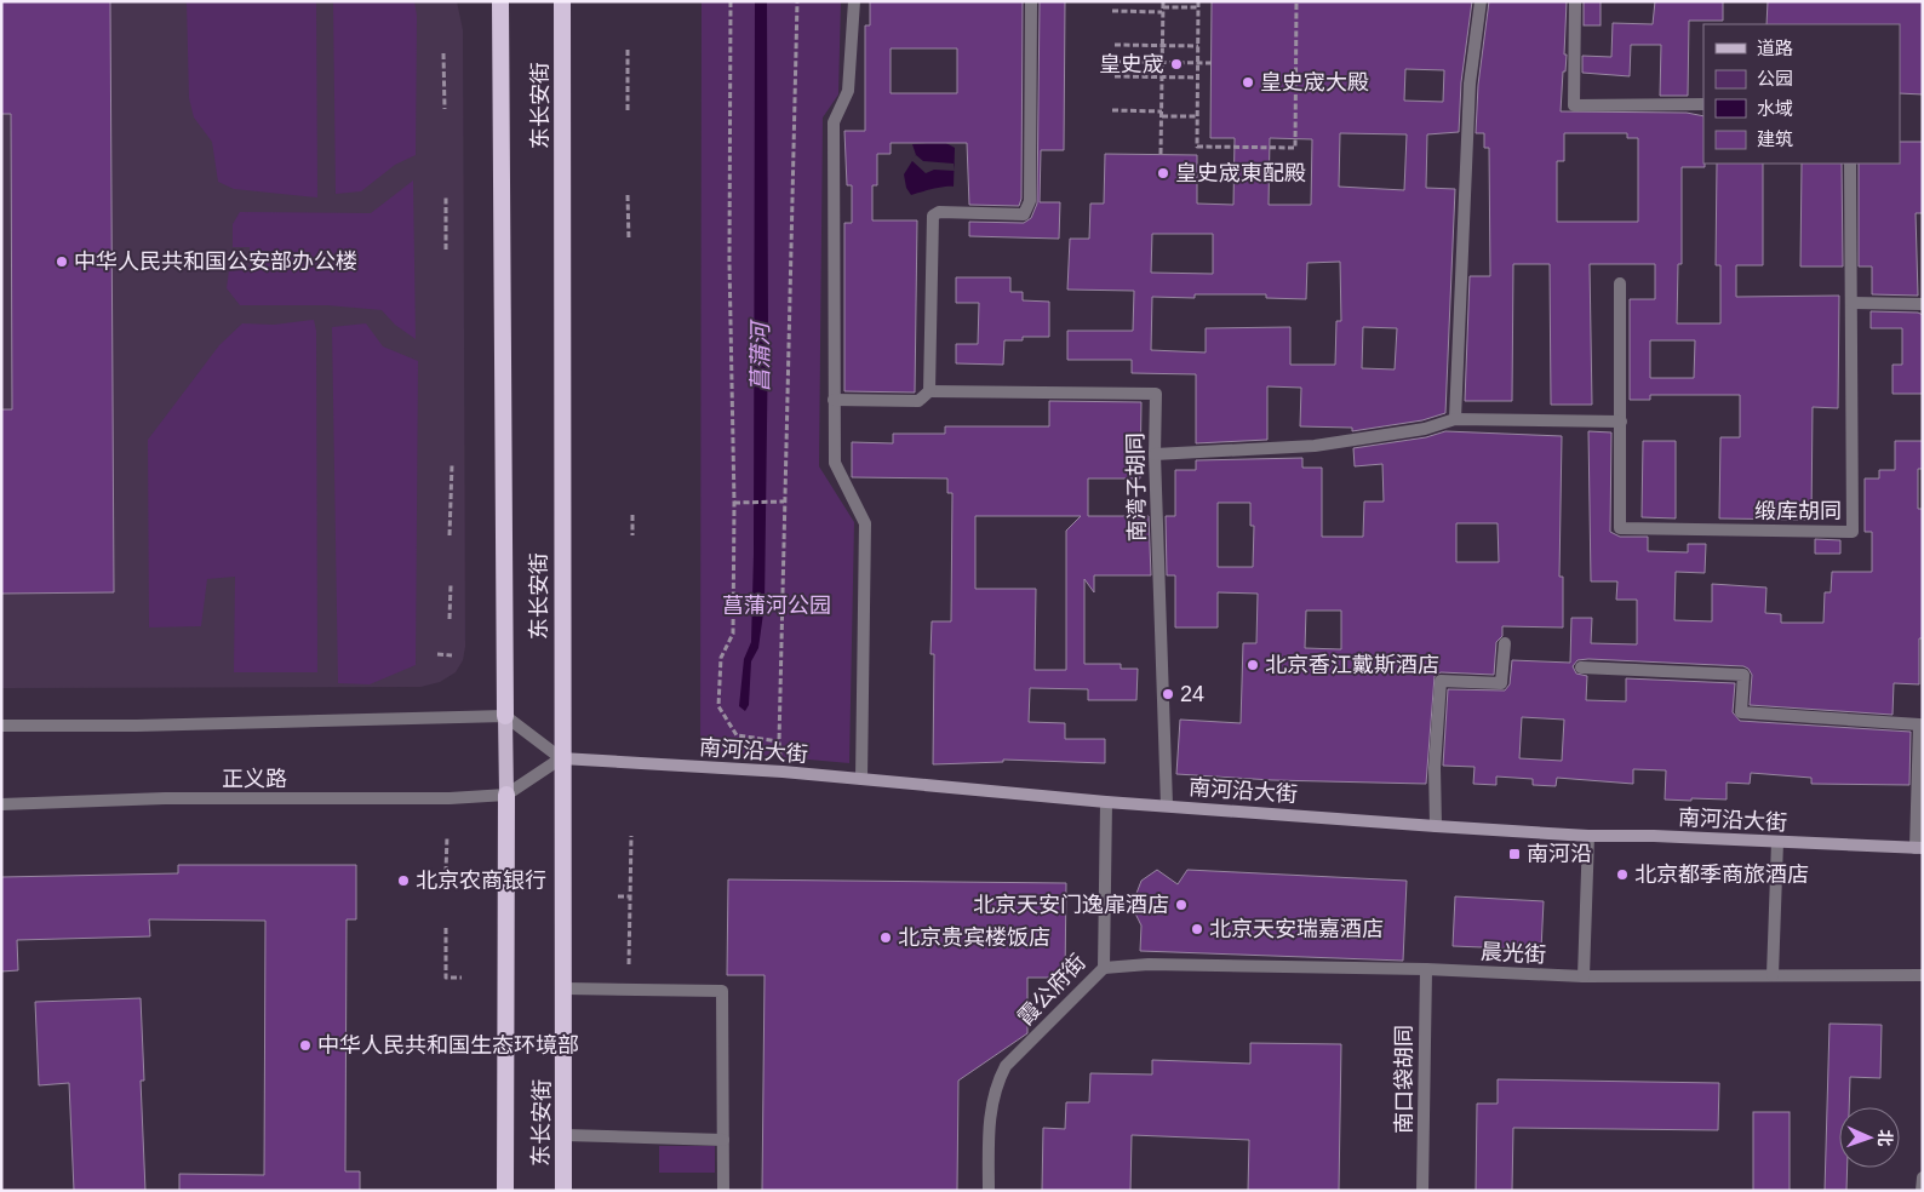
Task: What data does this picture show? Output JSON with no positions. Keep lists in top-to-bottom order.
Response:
{
  "streets": {
    "highway": ["东长安街"],
    "main road": ["南河沿大街"],
    "street": [
      "南湾子胡同",
      "缎库胡同",
      "正义路",
      "晨光街",
      "霞公府街",
      "南口袋胡同"
    ]
  },
  "crossings": [
    ["东长安街", "南河沿大街"],
    ["东长安街", "正义路"],
    ["南湾子胡同", "南河沿大街"],
    ["南河沿大街", "霞公府街"],
    ["晨光街", "霞公府街"],
    ["晨光街", "南口袋胡同"]
  ],
  "water": ["菖蒲河"],
  "parks": ["菖蒲河公园"],
  "places": {
    "other": [
      "皇史宬",
      "皇史宬大殿",
      "皇史宬東配殿",
      "中华人民共和国公安部办公楼",
      "北京香江戴斯酒店",
      "24",
      "北京都季商旅酒店",
      "北京农商银行",
      "北京天安门逸扉酒店",
      "北京天安瑞嘉酒店",
      "北京贵宾楼饭店",
      "中华人民共和国生态环境部"
    ],
    "transit": ["南河沿"]
  },
  "legend": [
    "道路",
    "公园",
    "水域",
    "建筑"
  ],
  "north": "right"
}
